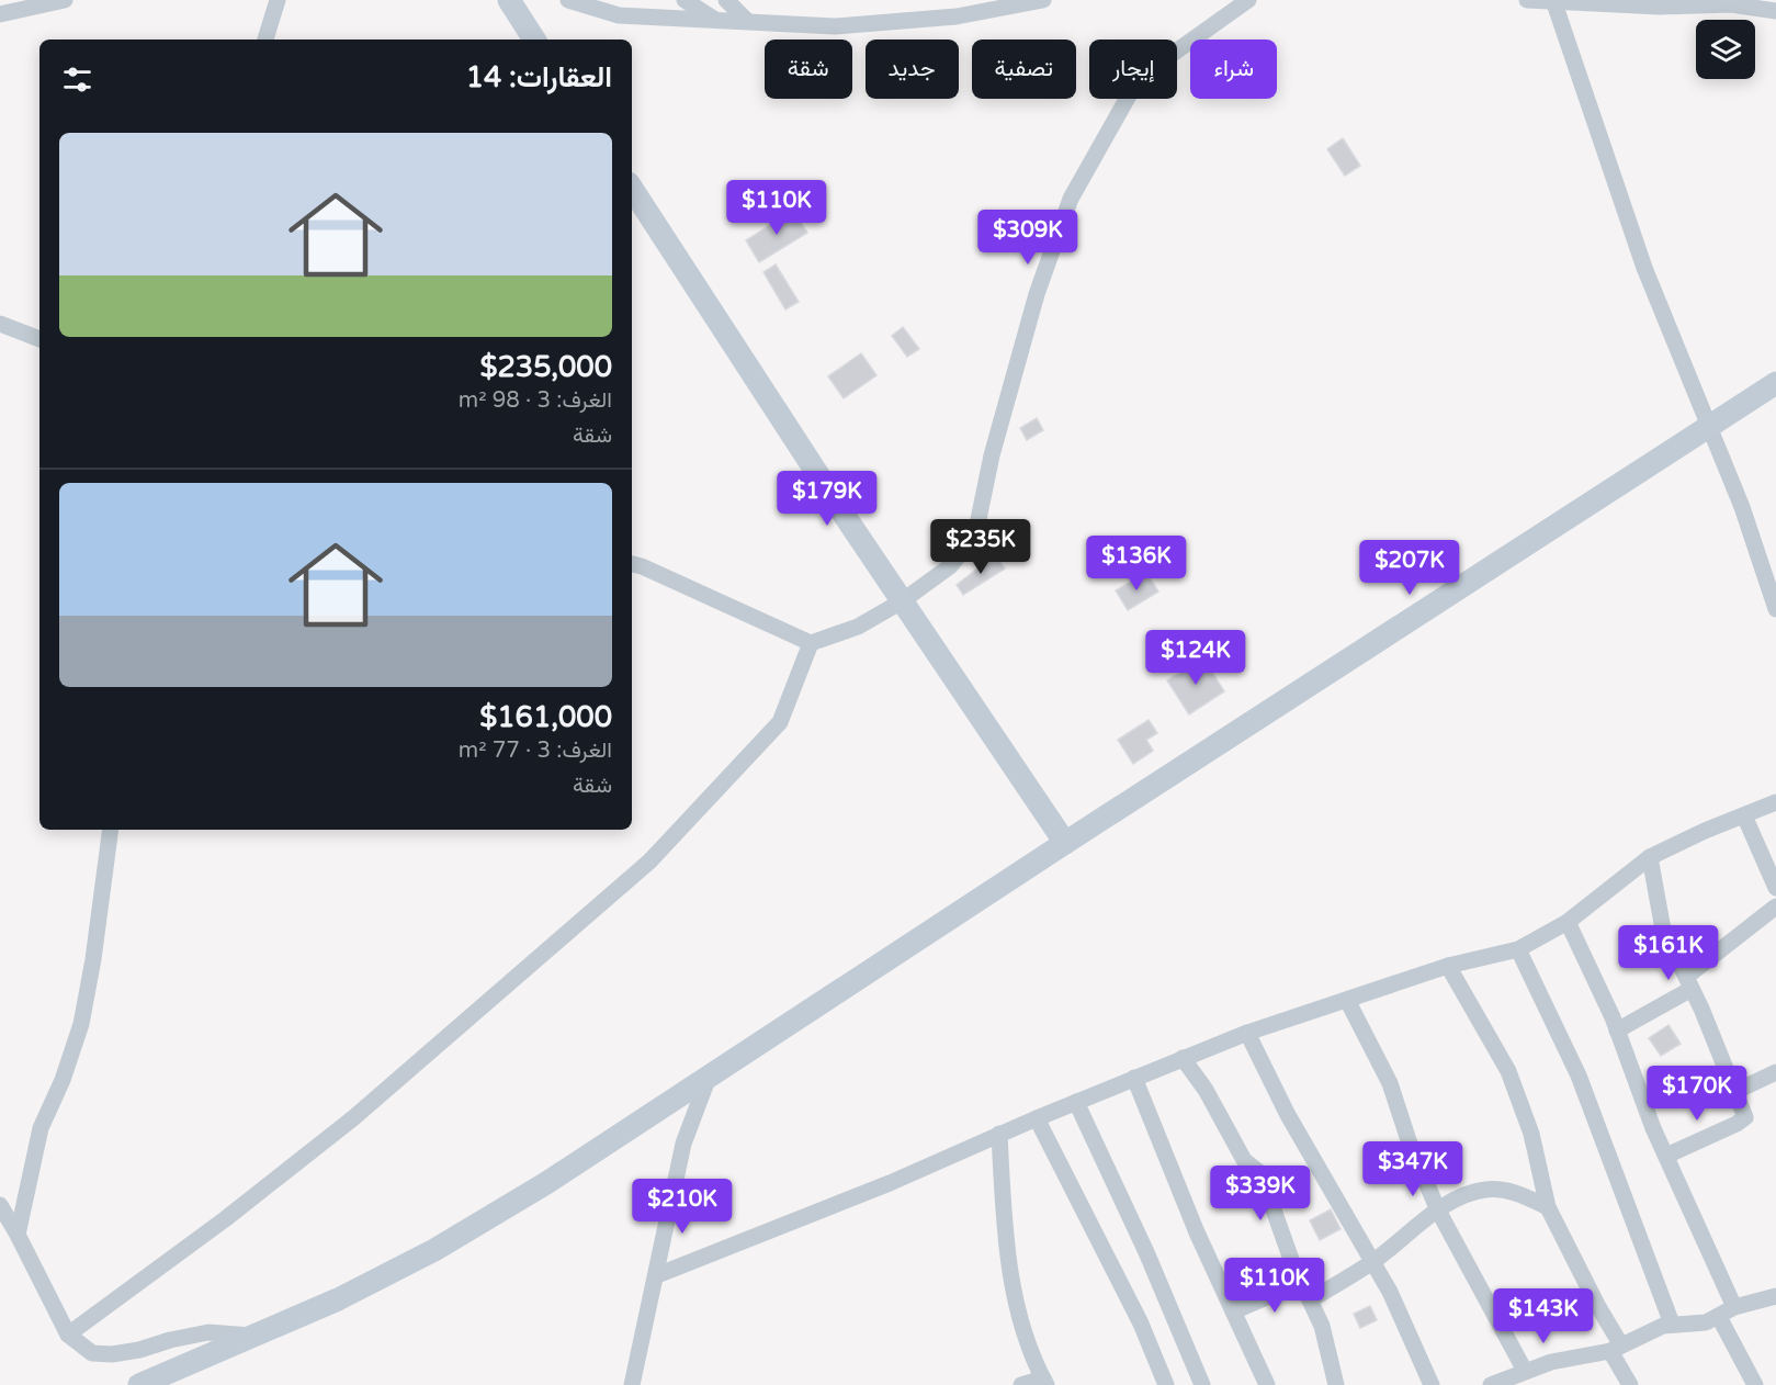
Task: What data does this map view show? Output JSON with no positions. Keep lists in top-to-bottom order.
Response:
{
  "page": {
    "chip": [
      "شراء",
      "إيجار",
      "تصفية",
      "جديد",
      "شقة"
    ],
    "heading": "العقارات: 14",
    "list": [
      {
        "name": "$235,000",
        "note": "الغرف: 3 · 98 m² · شقة"
      },
      {
        "name": "$161,000",
        "note": "الغرف: 3 · 77 m² · شقة"
      }
    ],
    "price": [
      "$110K",
      "$309K",
      "$179K",
      "$235K",
      "$136K",
      "$207K",
      "$124K",
      "$161K",
      "$170K",
      "$347K",
      "$339K",
      "$210K",
      "$110K",
      "$143K"
    ]
  }
}
